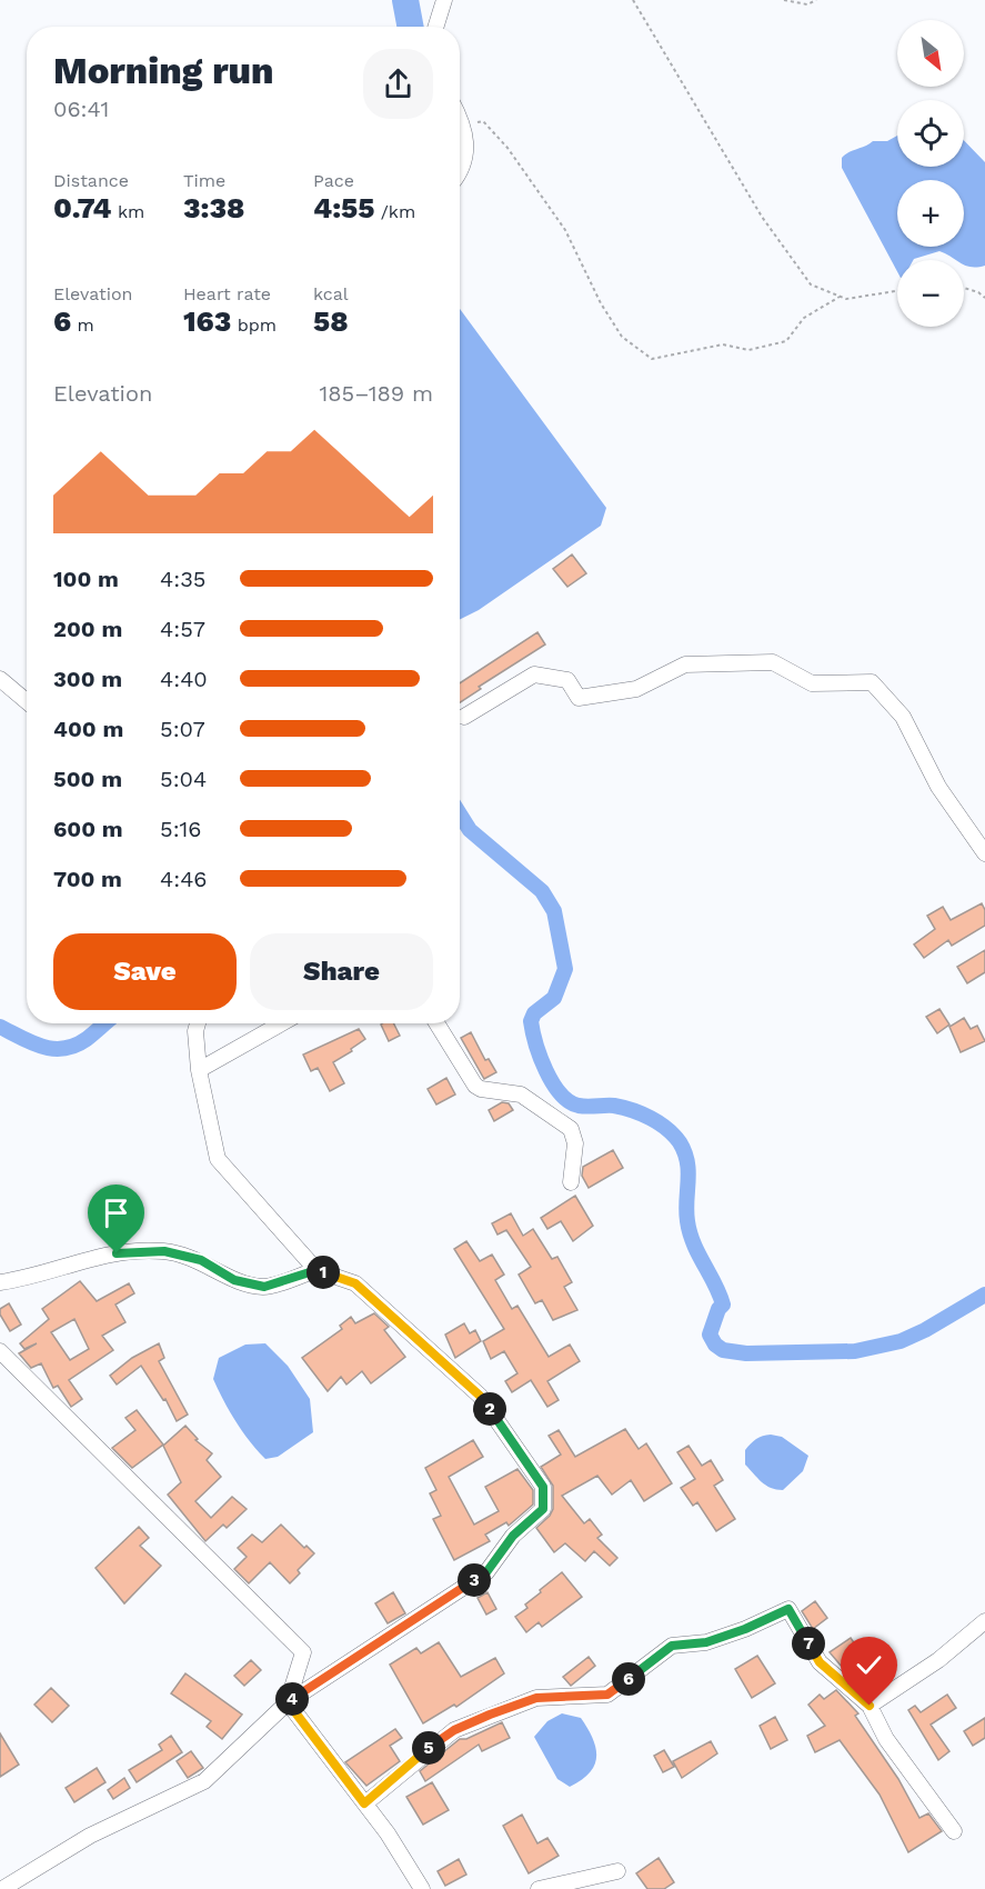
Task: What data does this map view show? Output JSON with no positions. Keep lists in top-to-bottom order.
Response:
{
  "north": "bottom right",
  "page": {
    "map_buttons": ["+", "−"],
    "heading": ["Morning run", "06:41"],
    "stats": [
      ["Distance", "0.74 km"],
      ["Time", "3:38"],
      ["Pace", "4:55 /km"],
      ["Elevation", "6 m"],
      ["Heart rate", "163 bpm"],
      ["kcal", "58"]
    ],
    "chart": ["Elevation", "185–189 m"],
    "list": [
      {
        "name": "100 m",
        "note": "4:35"
      },
      {
        "name": "200 m",
        "note": "4:57"
      },
      {
        "name": "300 m",
        "note": "4:40"
      },
      {
        "name": "400 m",
        "note": "5:07"
      },
      {
        "name": "500 m",
        "note": "5:04"
      },
      {
        "name": "600 m",
        "note": "5:16"
      },
      {
        "name": "700 m",
        "note": "4:46"
      }
    ],
    "buttons": ["Save", "Share"],
    "pins": [
      "1",
      "2",
      "3",
      "7",
      "6",
      "4",
      "5"
    ]
  }
}
